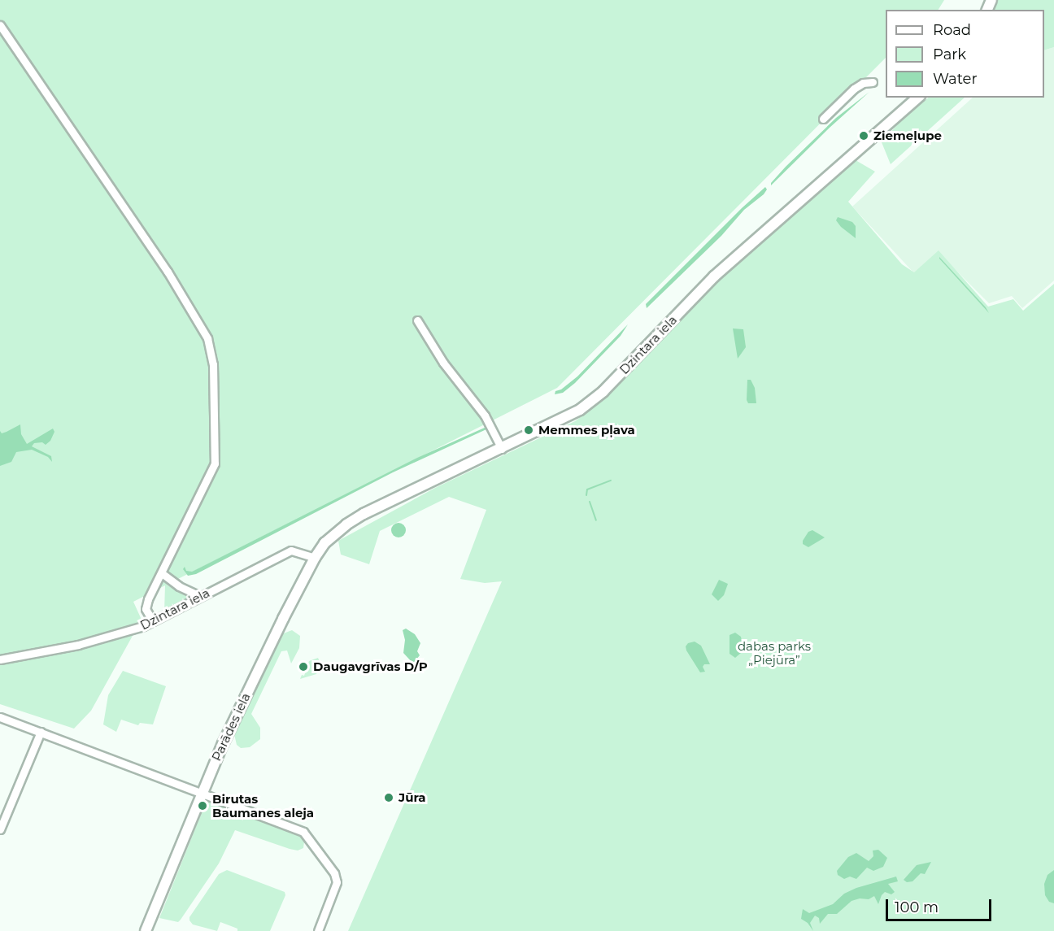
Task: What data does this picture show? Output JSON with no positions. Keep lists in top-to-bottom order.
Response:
{
  "streets": {
    "street": ["Dzintara iela", "Parādes iela"]
  },
  "crossings": [
    ["Dzintara iela", "Parādes iela"]
  ],
  "parks": ["dabas parks „Piejūra”"],
  "places": [
    "Ziemeļupe",
    "Memmes pļava",
    "Daugavgrīvas D/P",
    "Jūra",
    "Birutas Baumanes aleja"
  ],
  "legend": ["Road", "Park", "Water"],
  "scale_bar": "100 m"
}
